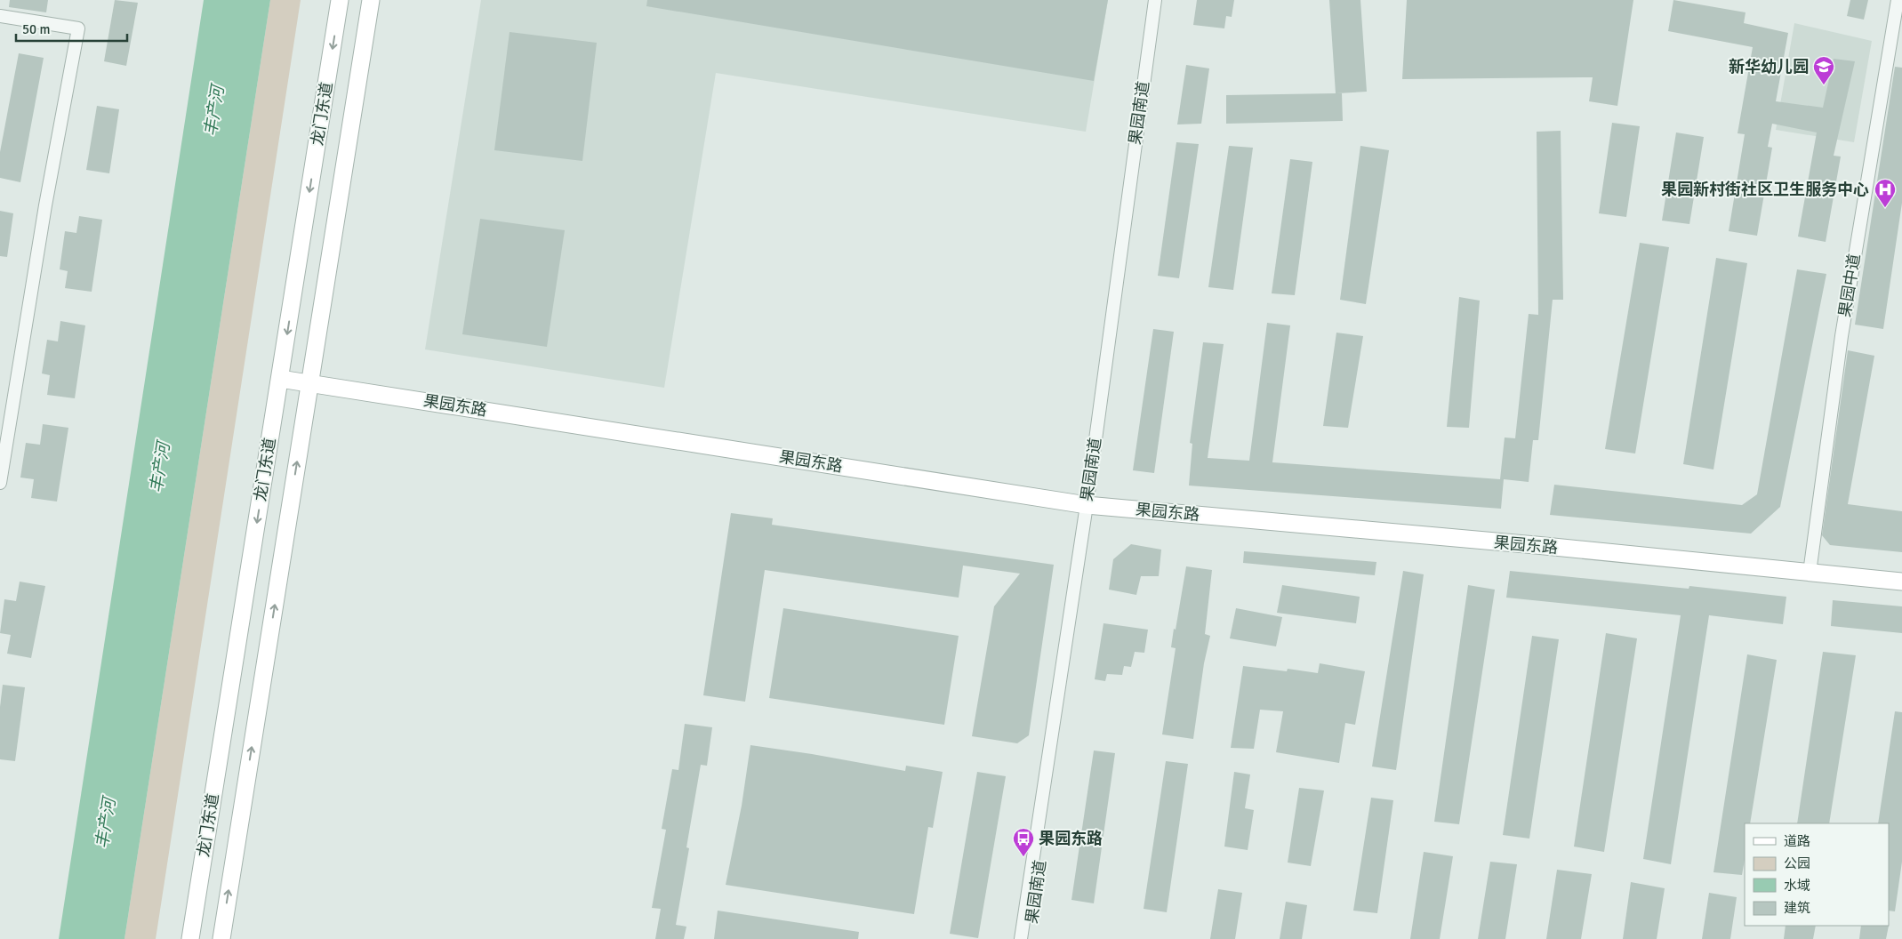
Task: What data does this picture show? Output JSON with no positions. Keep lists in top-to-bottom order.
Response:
{
  "streets": {
    "main road": ["龙门东道", "果园东路"],
    "street": ["果园南道", "果园中道"]
  },
  "crossings": [
    ["果园南道", "果园东路"],
    ["龙门东道", "果园东路"],
    ["果园中道", "果园东路"]
  ],
  "water": ["丰产河"],
  "places": {
    "school or university": ["新华幼儿园"],
    "hospital": ["果园新村街社区卫生服务中心"],
    "bus stop": ["果园东路"]
  },
  "legend": [
    "道路",
    "公园",
    "水域",
    "建筑"
  ],
  "scale_bar": "50 m"
}
